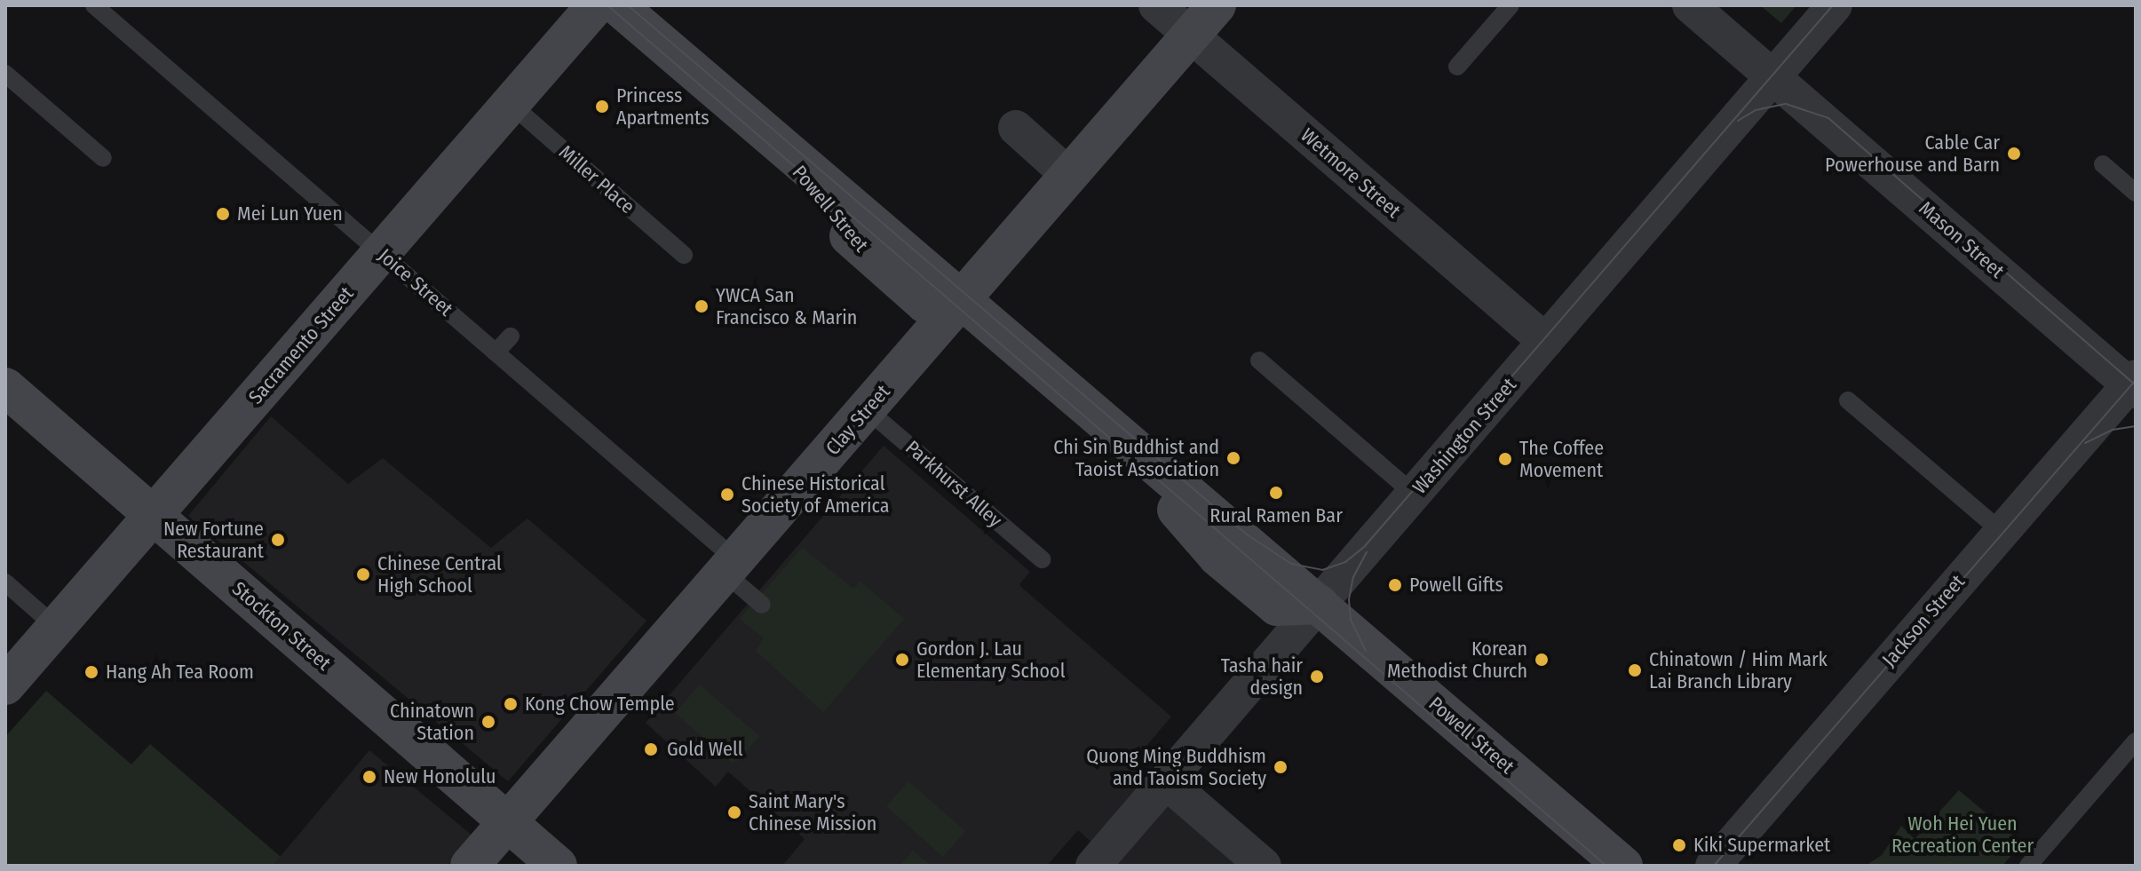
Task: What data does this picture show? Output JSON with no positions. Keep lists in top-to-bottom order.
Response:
{
  "streets": {
    "street": [
      "Wetmore Street",
      "Powell Street",
      "Mason Street",
      "Sacramento Street",
      "Clay Street",
      "Washington Street",
      "Jackson Street",
      "Stockton Street"
    ],
    "lane": ["Miller Place", "Joice Street", "Parkhurst Alley"]
  },
  "crossings": [
    ["Wetmore Street", "Clay Street"],
    ["Wetmore Street", "Washington Street"],
    ["Miller Place", "Sacramento Street"],
    ["Powell Street", "Clay Street"],
    ["Powell Street", "Washington Street"],
    ["Mason Street", "Washington Street"],
    ["Mason Street", "Jackson Street"],
    ["Joice Street", "Sacramento Street"],
    ["Joice Street", "Clay Street"],
    ["Sacramento Street", "Stockton Street"],
    ["Clay Street", "Parkhurst Alley"],
    ["Clay Street", "Stockton Street"]
  ],
  "parks": ["Woh Hei Yuen Recreation Center"],
  "places": [
    "Princess Apartments",
    "Cable Car Powerhouse and Barn",
    "Mei Lun Yuen",
    "YWCA San Francisco & Marin",
    "Chi Sin Buddhist and Taoist Association",
    "The Coffee Movement",
    "Rural Ramen Bar",
    "Chinese Historical Society of America",
    "New Fortune Restaurant",
    "Chinese Central High School",
    "Powell Gifts",
    "Gordon J. Lau Elementary School",
    "Korean Methodist Church",
    "Chinatown / Him Mark Lai Branch Library",
    "Hang Ah Tea Room",
    "Tasha hair design",
    "Kong Chow Temple",
    "Chinatown Station",
    "Gold Well",
    "Quong Ming Buddhism and Taoism Society",
    "New Honolulu",
    "Saint Mary's Chinese Mission",
    "Kiki Supermarket"
  ]
}
